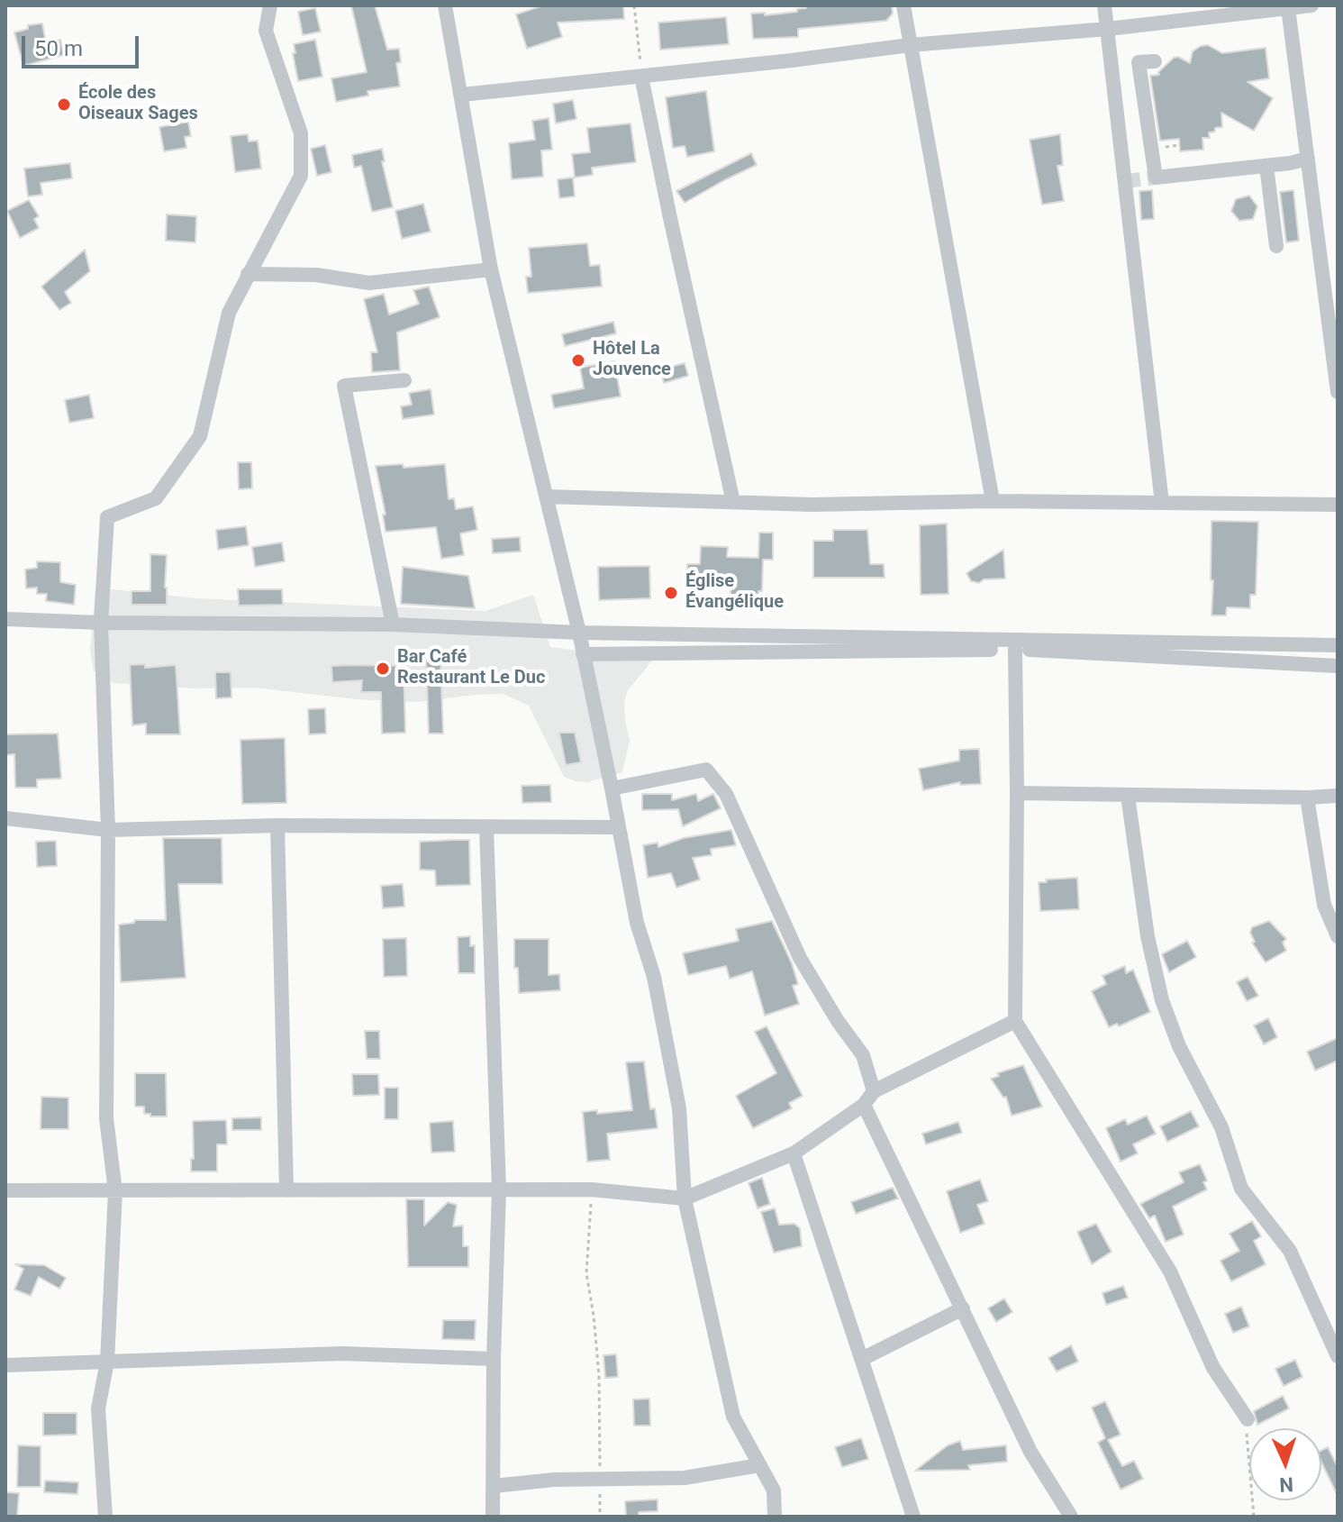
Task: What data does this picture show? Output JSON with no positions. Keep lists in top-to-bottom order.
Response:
{
  "places": [
    "École des Oiseaux Sages",
    "Hôtel La Jouvence",
    "Église Évangélique",
    "Bar Café Restaurant Le Duc"
  ],
  "scale_bar": "50 m",
  "north": "bottom"
}
